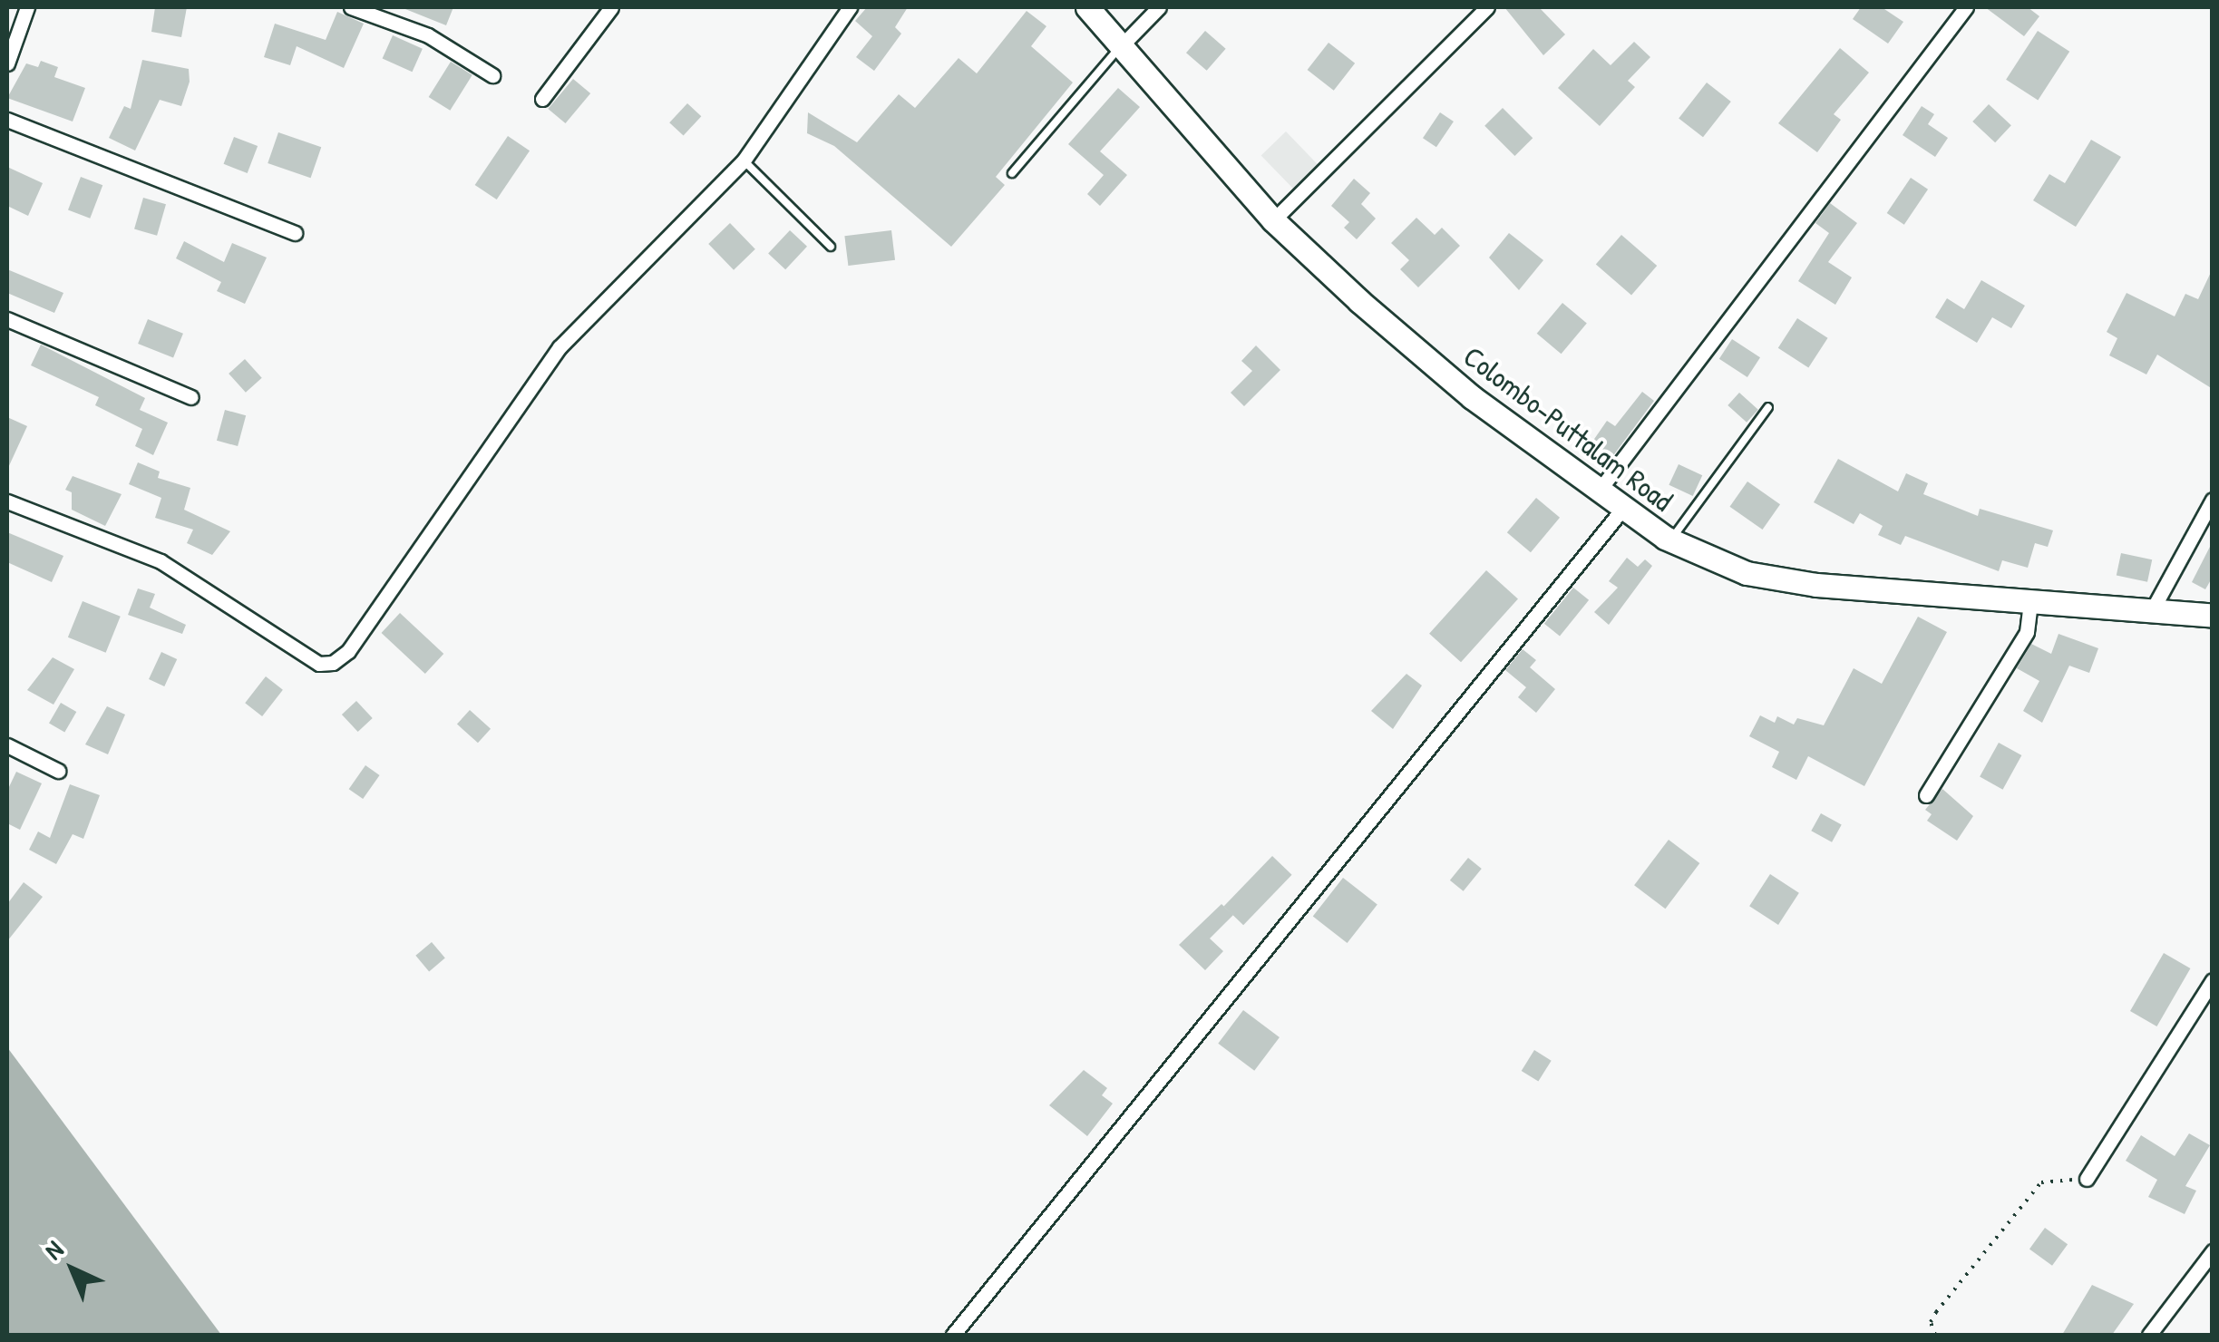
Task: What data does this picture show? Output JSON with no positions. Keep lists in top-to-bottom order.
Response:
{
  "streets": {
    "highway": ["Colombo-Puttalam Road"]
  },
  "north": "top left"
}
